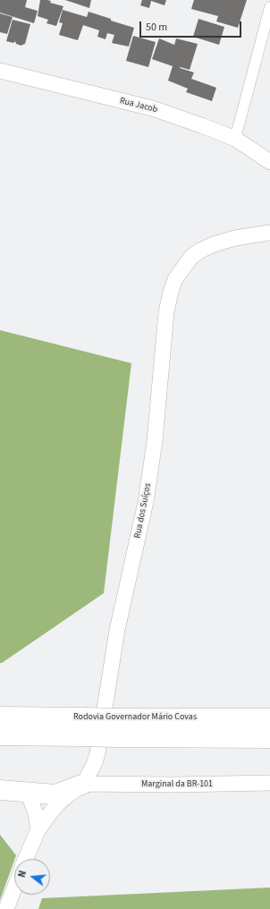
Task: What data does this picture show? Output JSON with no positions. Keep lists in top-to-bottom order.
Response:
{
  "streets": {
    "highway": ["Rodovia Governador Mário Covas"],
    "main road": ["Rua Jacob", "Rua dos Suíços", "Marginal da BR-101"]
  },
  "crossings": [
    ["Rua dos Suíços", "Marginal da BR-101"]
  ],
  "scale_bar": "50 m",
  "north": "left"
}
